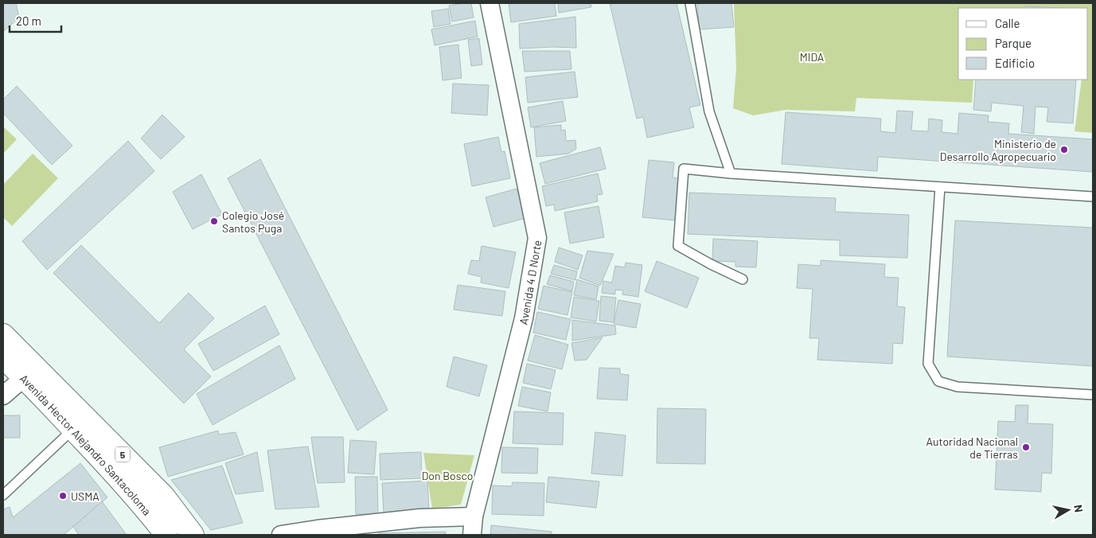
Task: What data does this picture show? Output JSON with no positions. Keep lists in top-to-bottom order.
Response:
{
  "streets": {
    "main road": ["Avenida Hector Alejandro Santacoloma", "5"],
    "street": ["Avenida 4 D Norte"]
  },
  "parks": ["MIDA", "Don Bosco"],
  "places": [
    "Ministerio de Desarrollo Agropecuario",
    "Colegio José Santos Puga",
    "Autoridad Nacional de Tierras",
    "USMA"
  ],
  "legend": ["Calle", "Parque", "Edificio"],
  "scale_bar": "20 m",
  "north": "right"
}
